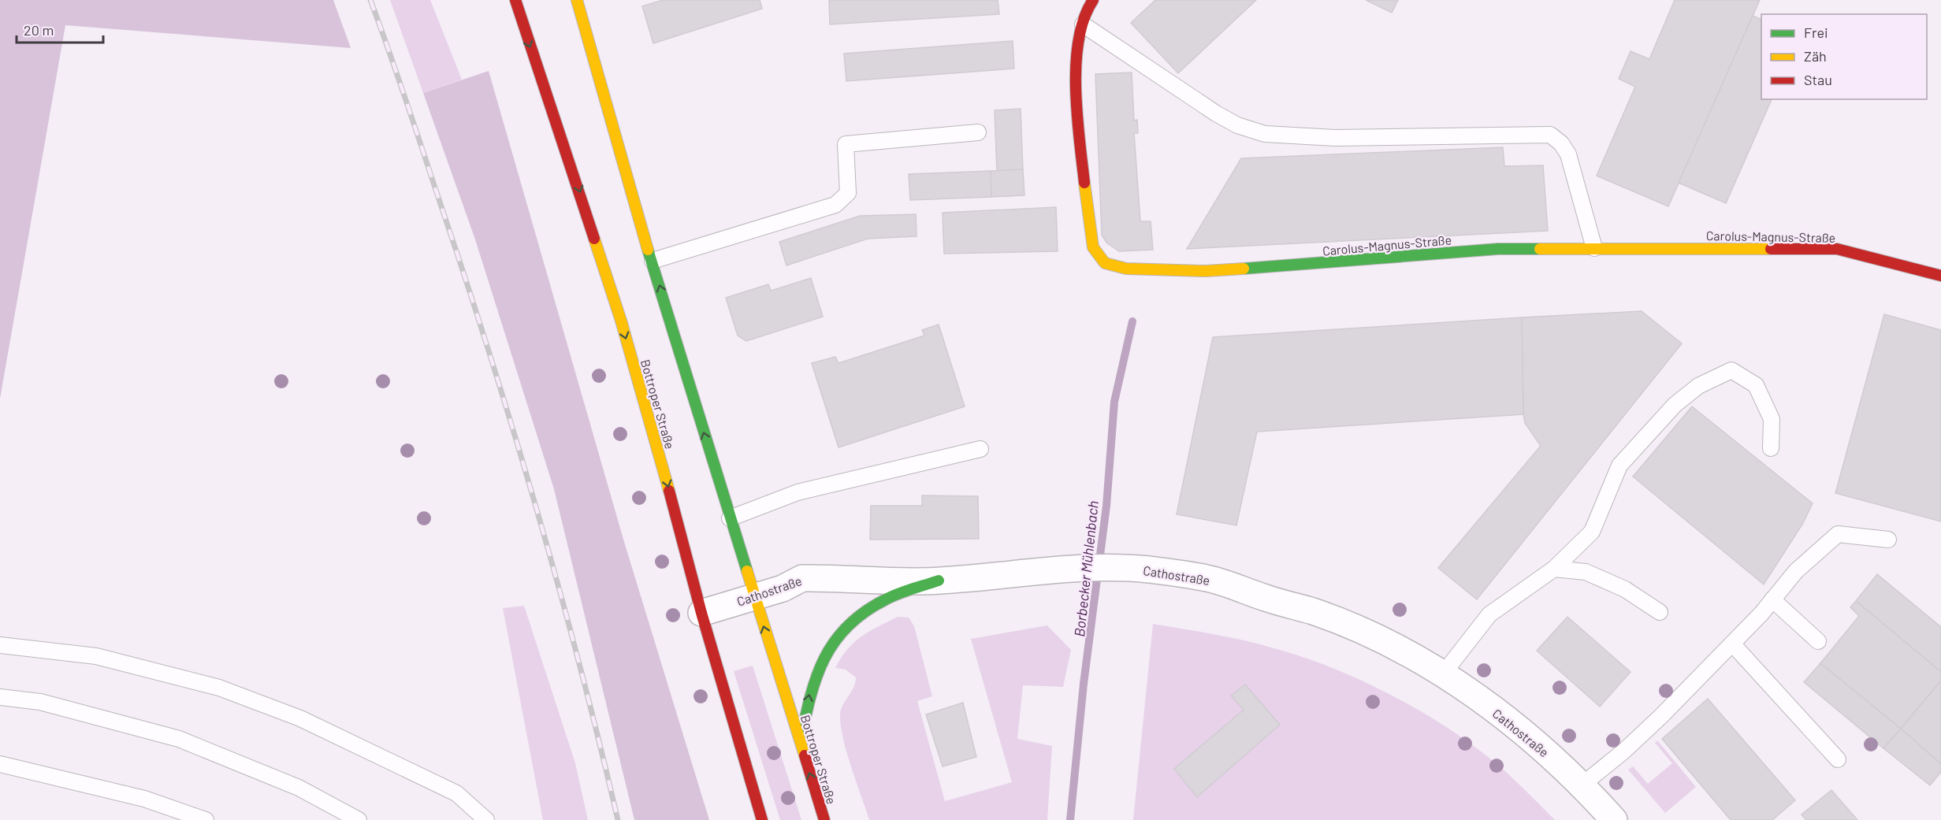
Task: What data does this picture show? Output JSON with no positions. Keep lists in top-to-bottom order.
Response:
{
  "streets": {
    "main road": ["Carolus-Magnus-Straße", "Bottroper Straße"],
    "street": ["Cathostraße"]
  },
  "crossings": [
    ["Bottroper Straße", "Cathostraße"]
  ],
  "water": ["Borbecker Mühlenbach"],
  "legend": ["Frei", "Zäh", "Stau"],
  "scale_bar": "20 m"
}
